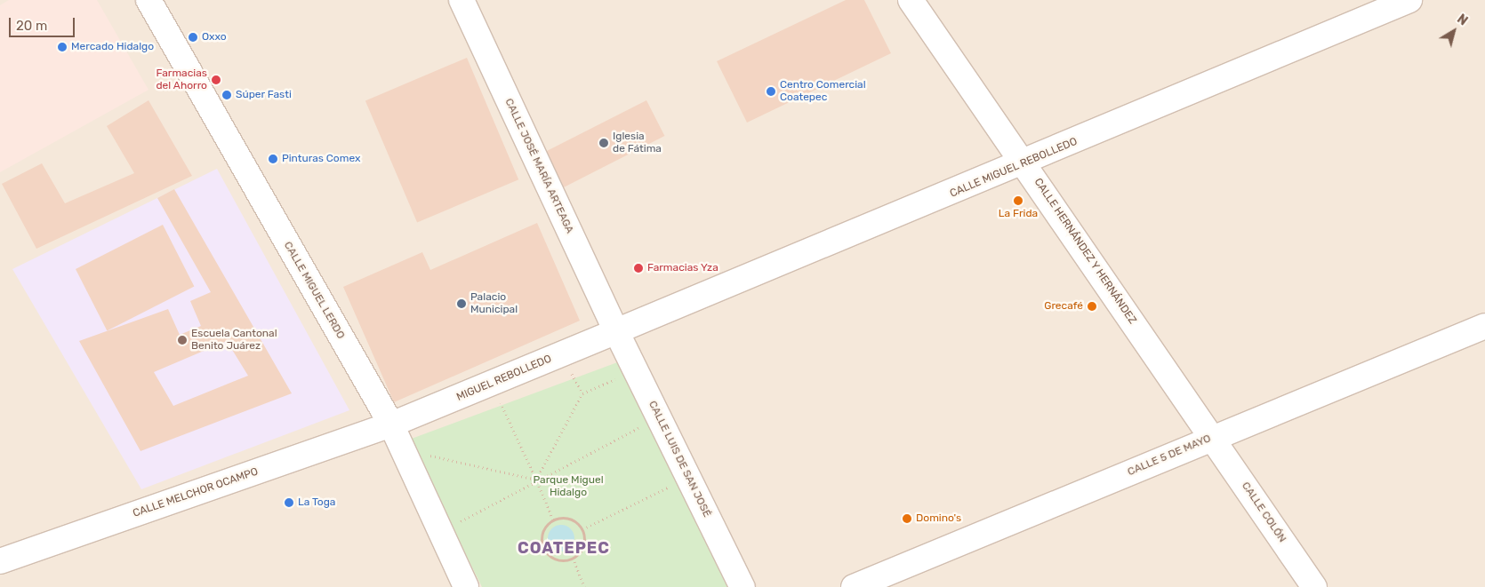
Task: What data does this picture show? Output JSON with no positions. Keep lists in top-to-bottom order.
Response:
{
  "streets": {
    "street": [
      "CALLE JOSÉ MARÍA ARTEAGA",
      "CALLE MIGUEL REBOLLEDO",
      "CALLE HERNÁNDEZ Y HERNÁNDEZ",
      "CALLE MIGUEL LERDO",
      "MIGUEL REBOLLEDO",
      "CALLE 5 DE MAYO",
      "CALLE LUIS DE SAN JOSÉ",
      "CALLE MELCHOR OCAMPO",
      "CALLE COLÓN"
    ]
  },
  "crossings": [
    ["CALLE JOSÉ MARÍA ARTEAGA", "CALLE MIGUEL REBOLLEDO"],
    ["CALLE JOSÉ MARÍA ARTEAGA", "MIGUEL REBOLLEDO"],
    ["CALLE JOSÉ MARÍA ARTEAGA", "CALLE LUIS DE SAN JOSÉ"],
    ["CALLE MIGUEL REBOLLEDO", "CALLE HERNÁNDEZ Y HERNÁNDEZ"],
    ["CALLE MIGUEL REBOLLEDO", "MIGUEL REBOLLEDO"],
    ["CALLE MIGUEL REBOLLEDO", "CALLE LUIS DE SAN JOSÉ"],
    ["CALLE HERNÁNDEZ Y HERNÁNDEZ", "CALLE 5 DE MAYO"],
    ["CALLE HERNÁNDEZ Y HERNÁNDEZ", "CALLE COLÓN"],
    ["CALLE MIGUEL LERDO", "MIGUEL REBOLLEDO"],
    ["CALLE MIGUEL LERDO", "CALLE MELCHOR OCAMPO"],
    ["MIGUEL REBOLLEDO", "CALLE LUIS DE SAN JOSÉ"],
    ["MIGUEL REBOLLEDO", "CALLE MELCHOR OCAMPO"],
    ["CALLE 5 DE MAYO", "CALLE COLÓN"]
  ],
  "districts": ["COATEPEC"],
  "parks": ["Parque Miguel Hidalgo"],
  "places": [
    "Oxxo",
    "Mercado Hidalgo",
    "Farmacias del Ahorro",
    "Centro Comercial Coatepec",
    "Súper Fasti",
    "Iglesia de Fátima",
    "Pinturas Comex",
    "La Frida",
    "Farmacias Yza",
    "Palacio Municipal",
    "Grecafé",
    "Escuela Cantonal Benito Juárez",
    "La Toga",
    "Domino's"
  ],
  "scale_bar": "20 m",
  "north": "top right"
}
